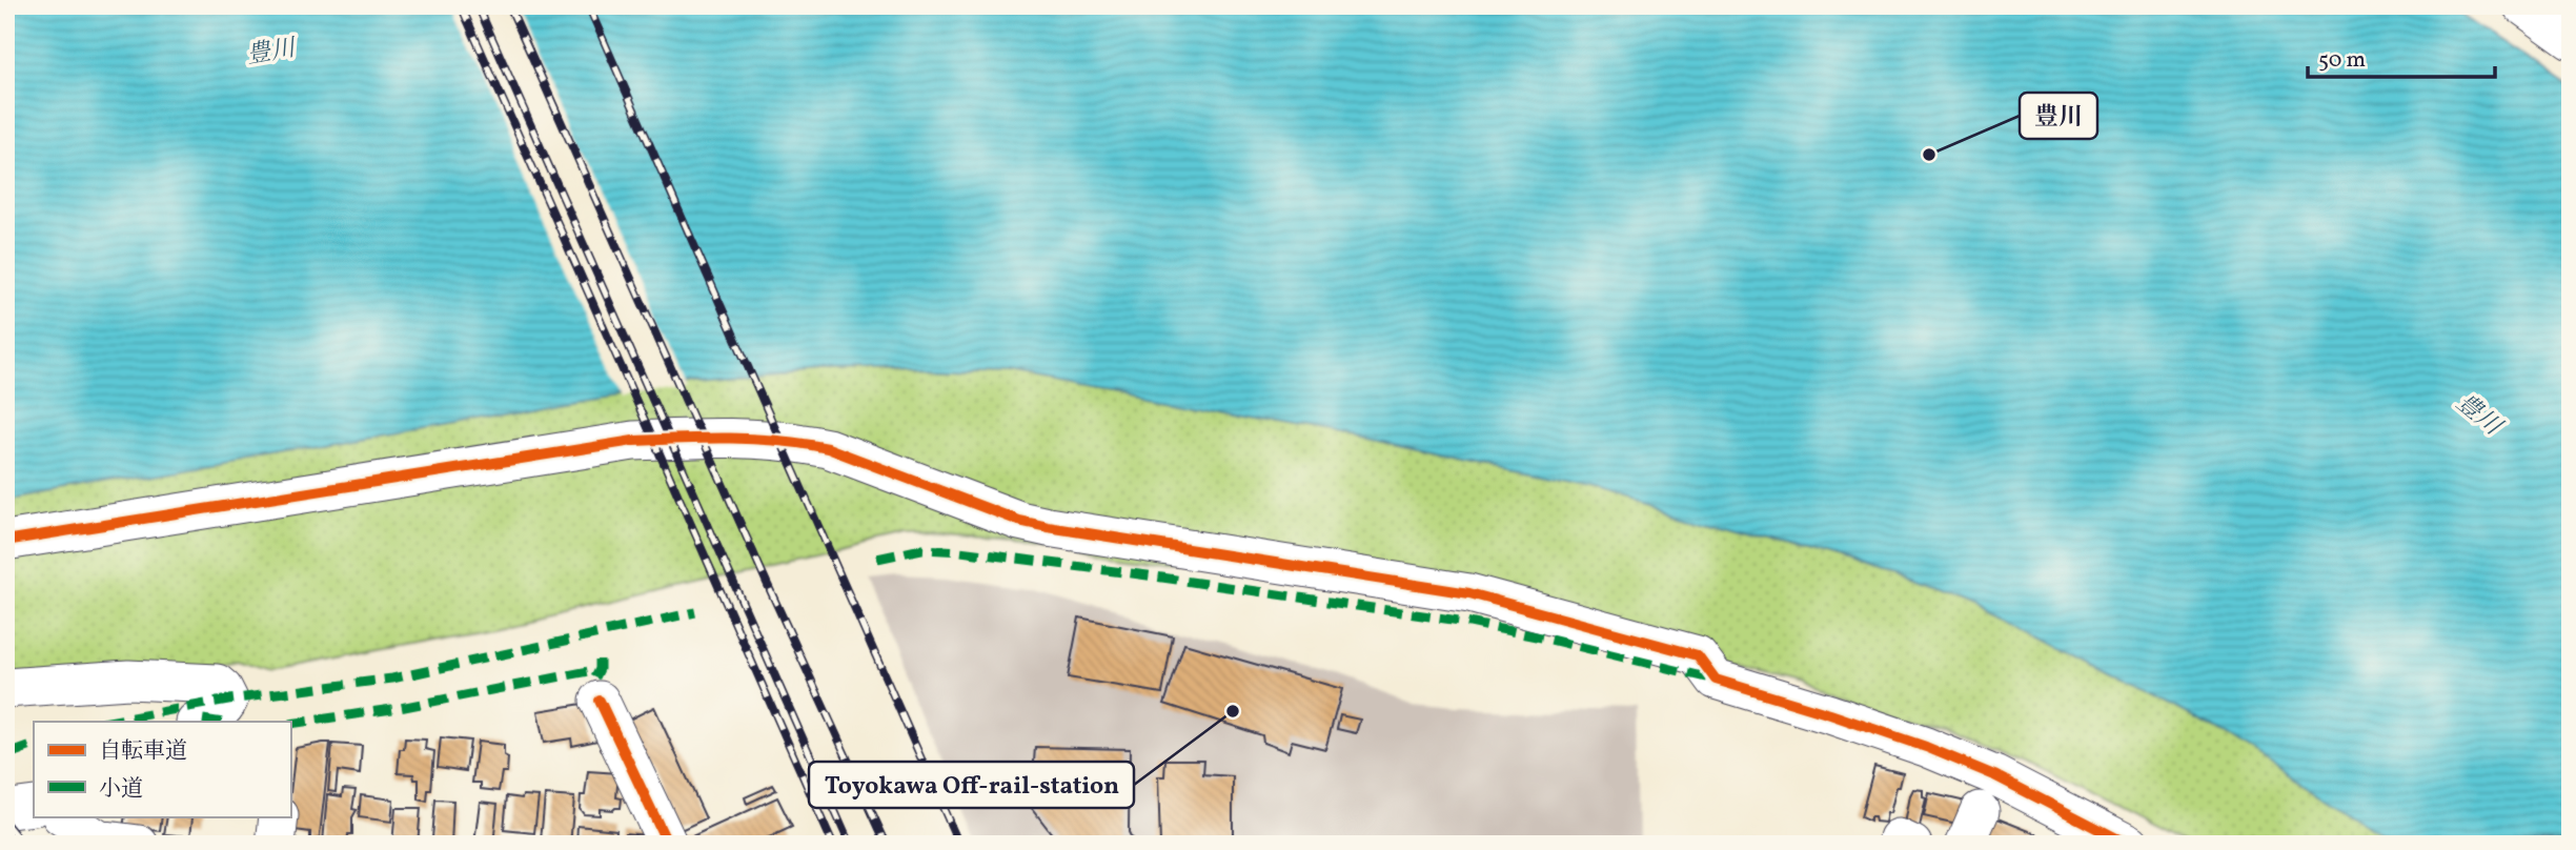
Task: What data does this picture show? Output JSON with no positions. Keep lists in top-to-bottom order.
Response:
{
  "water": ["豊川"],
  "places": ["豊川", "Toyokawa Off-rail-station"],
  "legend": ["自転車道", "小道"],
  "scale_bar": "50 m"
}
